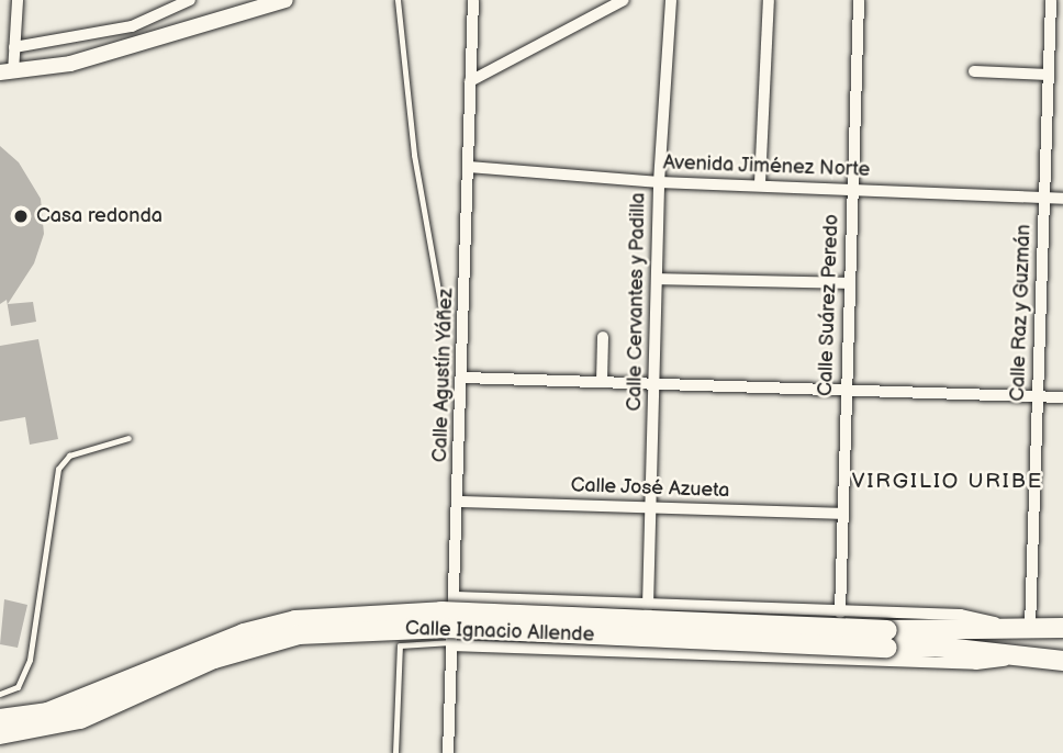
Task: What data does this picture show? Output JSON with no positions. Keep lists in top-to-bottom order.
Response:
{
  "streets": {
    "main road": ["Calle Ignacio Allende"],
    "street": [
      "Avenida Jiménez Norte",
      "Calle Cervantes y Padilla",
      "Calle Suárez Peredo",
      "Calle Raz y Guzmán",
      "Calle Agustín Yáñez",
      "Calle José Azueta"
    ]
  },
  "crossings": [
    ["Avenida Jiménez Norte", "Calle Cervantes y Padilla"],
    ["Avenida Jiménez Norte", "Calle Suárez Peredo"],
    ["Avenida Jiménez Norte", "Calle Raz y Guzmán"],
    ["Avenida Jiménez Norte", "Calle Agustín Yáñez"],
    ["Calle Cervantes y Padilla", "Calle José Azueta"],
    ["Calle Cervantes y Padilla", "Calle Ignacio Allende"],
    ["Calle Suárez Peredo", "Calle José Azueta"],
    ["Calle Suárez Peredo", "Calle Ignacio Allende"],
    ["Calle Raz y Guzmán", "Calle Ignacio Allende"],
    ["Calle Agustín Yáñez", "Calle José Azueta"],
    ["Calle Agustín Yáñez", "Calle Ignacio Allende"]
  ],
  "districts": ["VIRGILIO URIBE"],
  "places": ["Casa redonda"]
}
